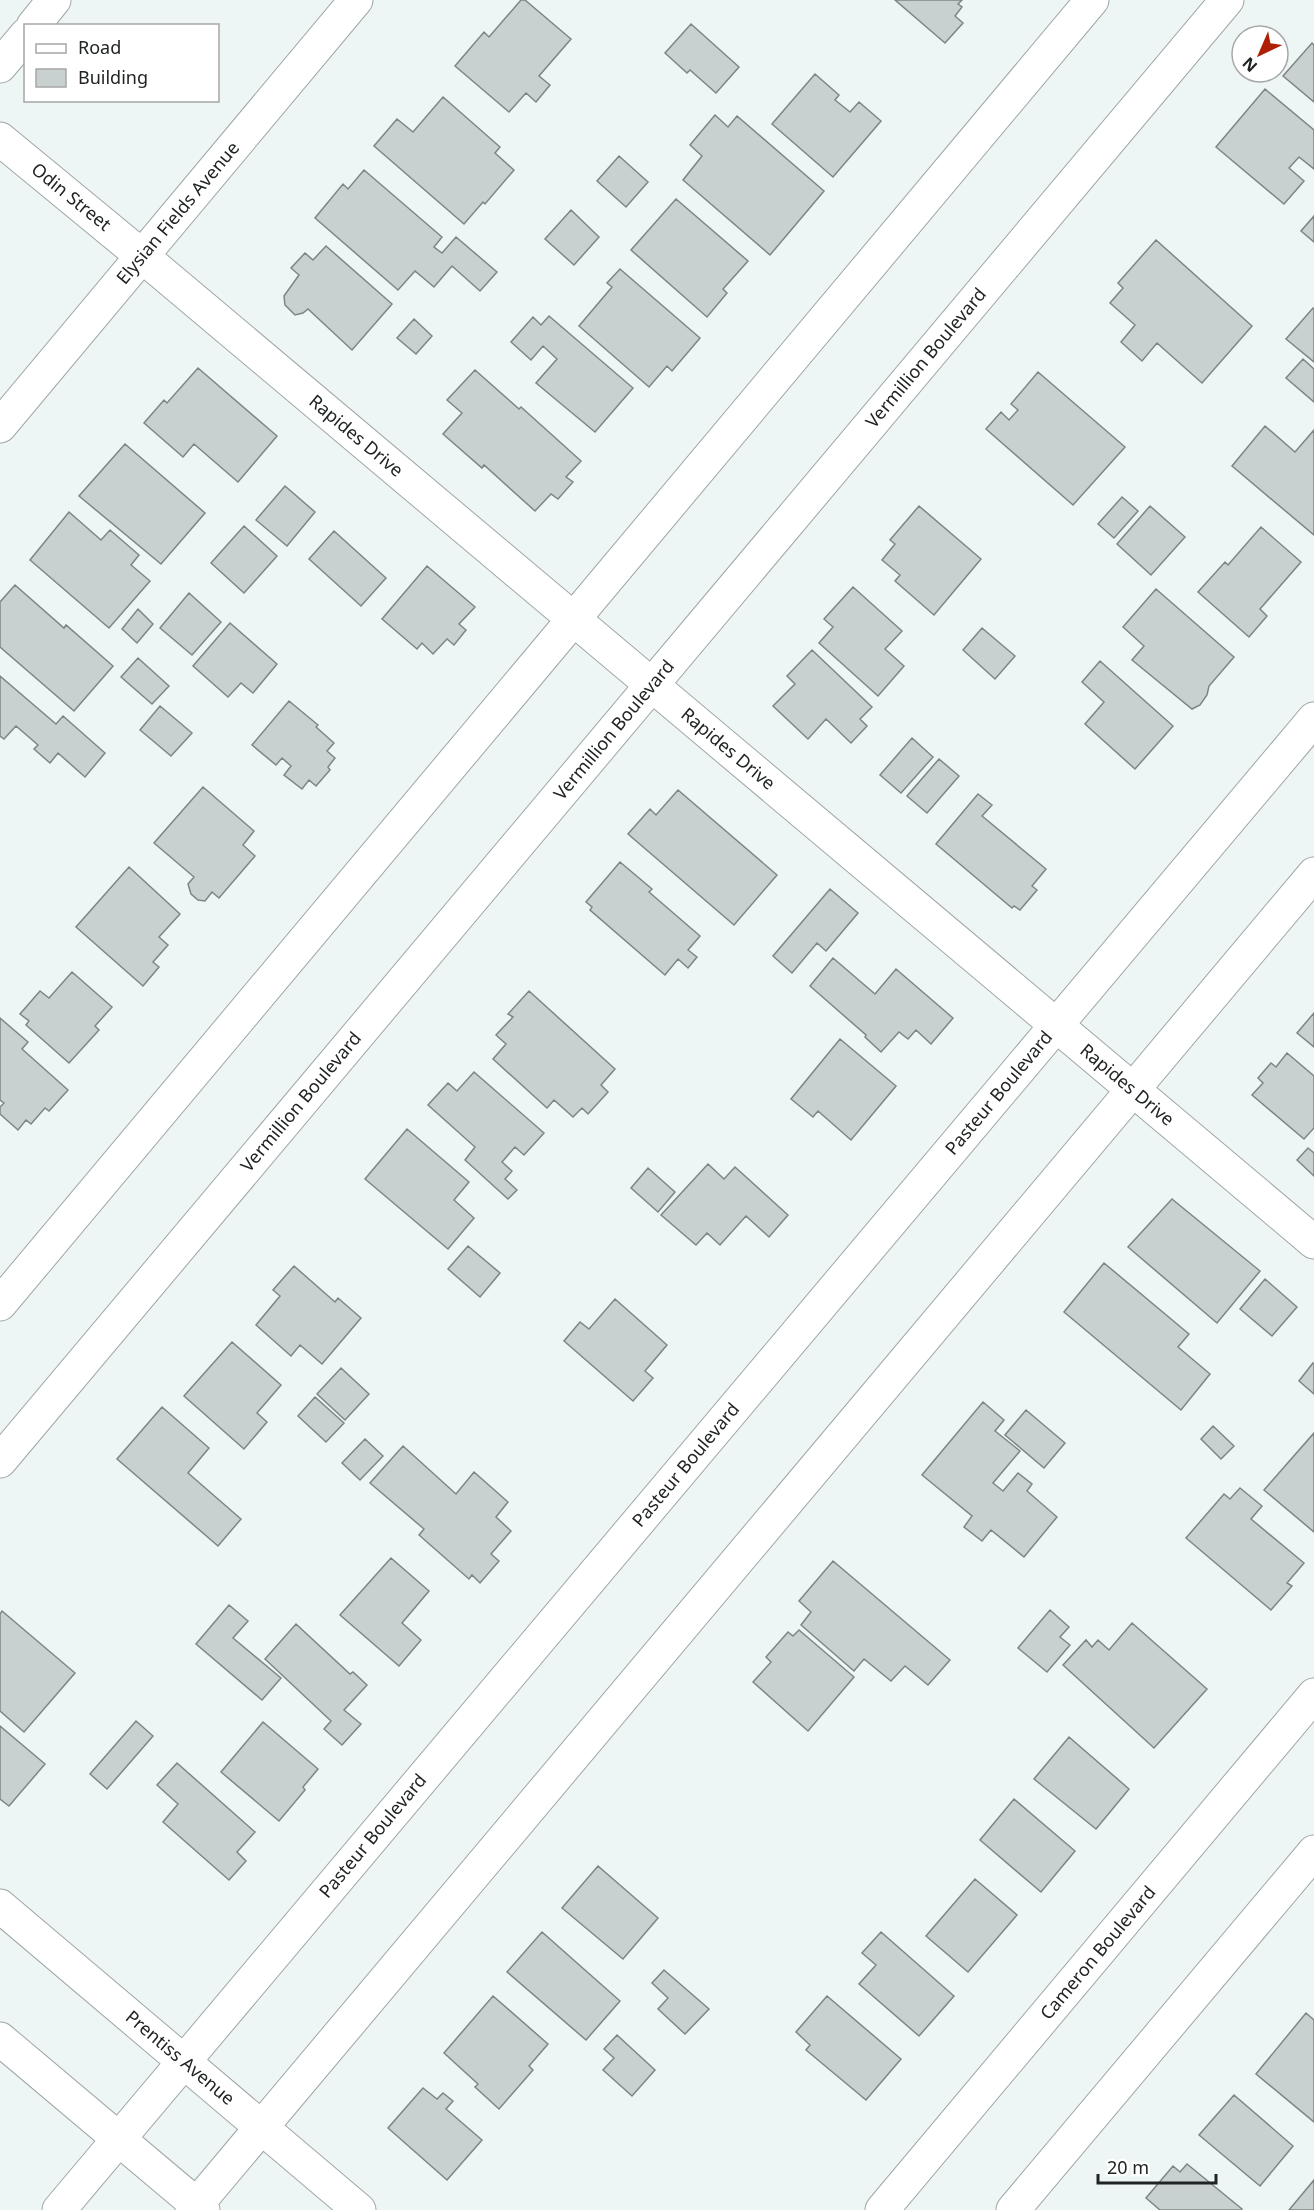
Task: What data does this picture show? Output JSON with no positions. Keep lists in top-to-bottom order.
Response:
{
  "streets": {
    "street": [
      "Odin Street",
      "Elysian Fields Avenue",
      "Vermillion Boulevard",
      "Rapides Drive",
      "Pasteur Boulevard",
      "Cameron Boulevard",
      "Prentiss Avenue"
    ]
  },
  "crossings": [
    ["Odin Street", "Elysian Fields Avenue"],
    ["Odin Street", "Rapides Drive"],
    ["Elysian Fields Avenue", "Rapides Drive"],
    ["Vermillion Boulevard", "Rapides Drive"],
    ["Rapides Drive", "Pasteur Boulevard"],
    ["Pasteur Boulevard", "Prentiss Avenue"]
  ],
  "legend": ["Road", "Building"],
  "scale_bar": "20 m",
  "north": "bottom left"
}
